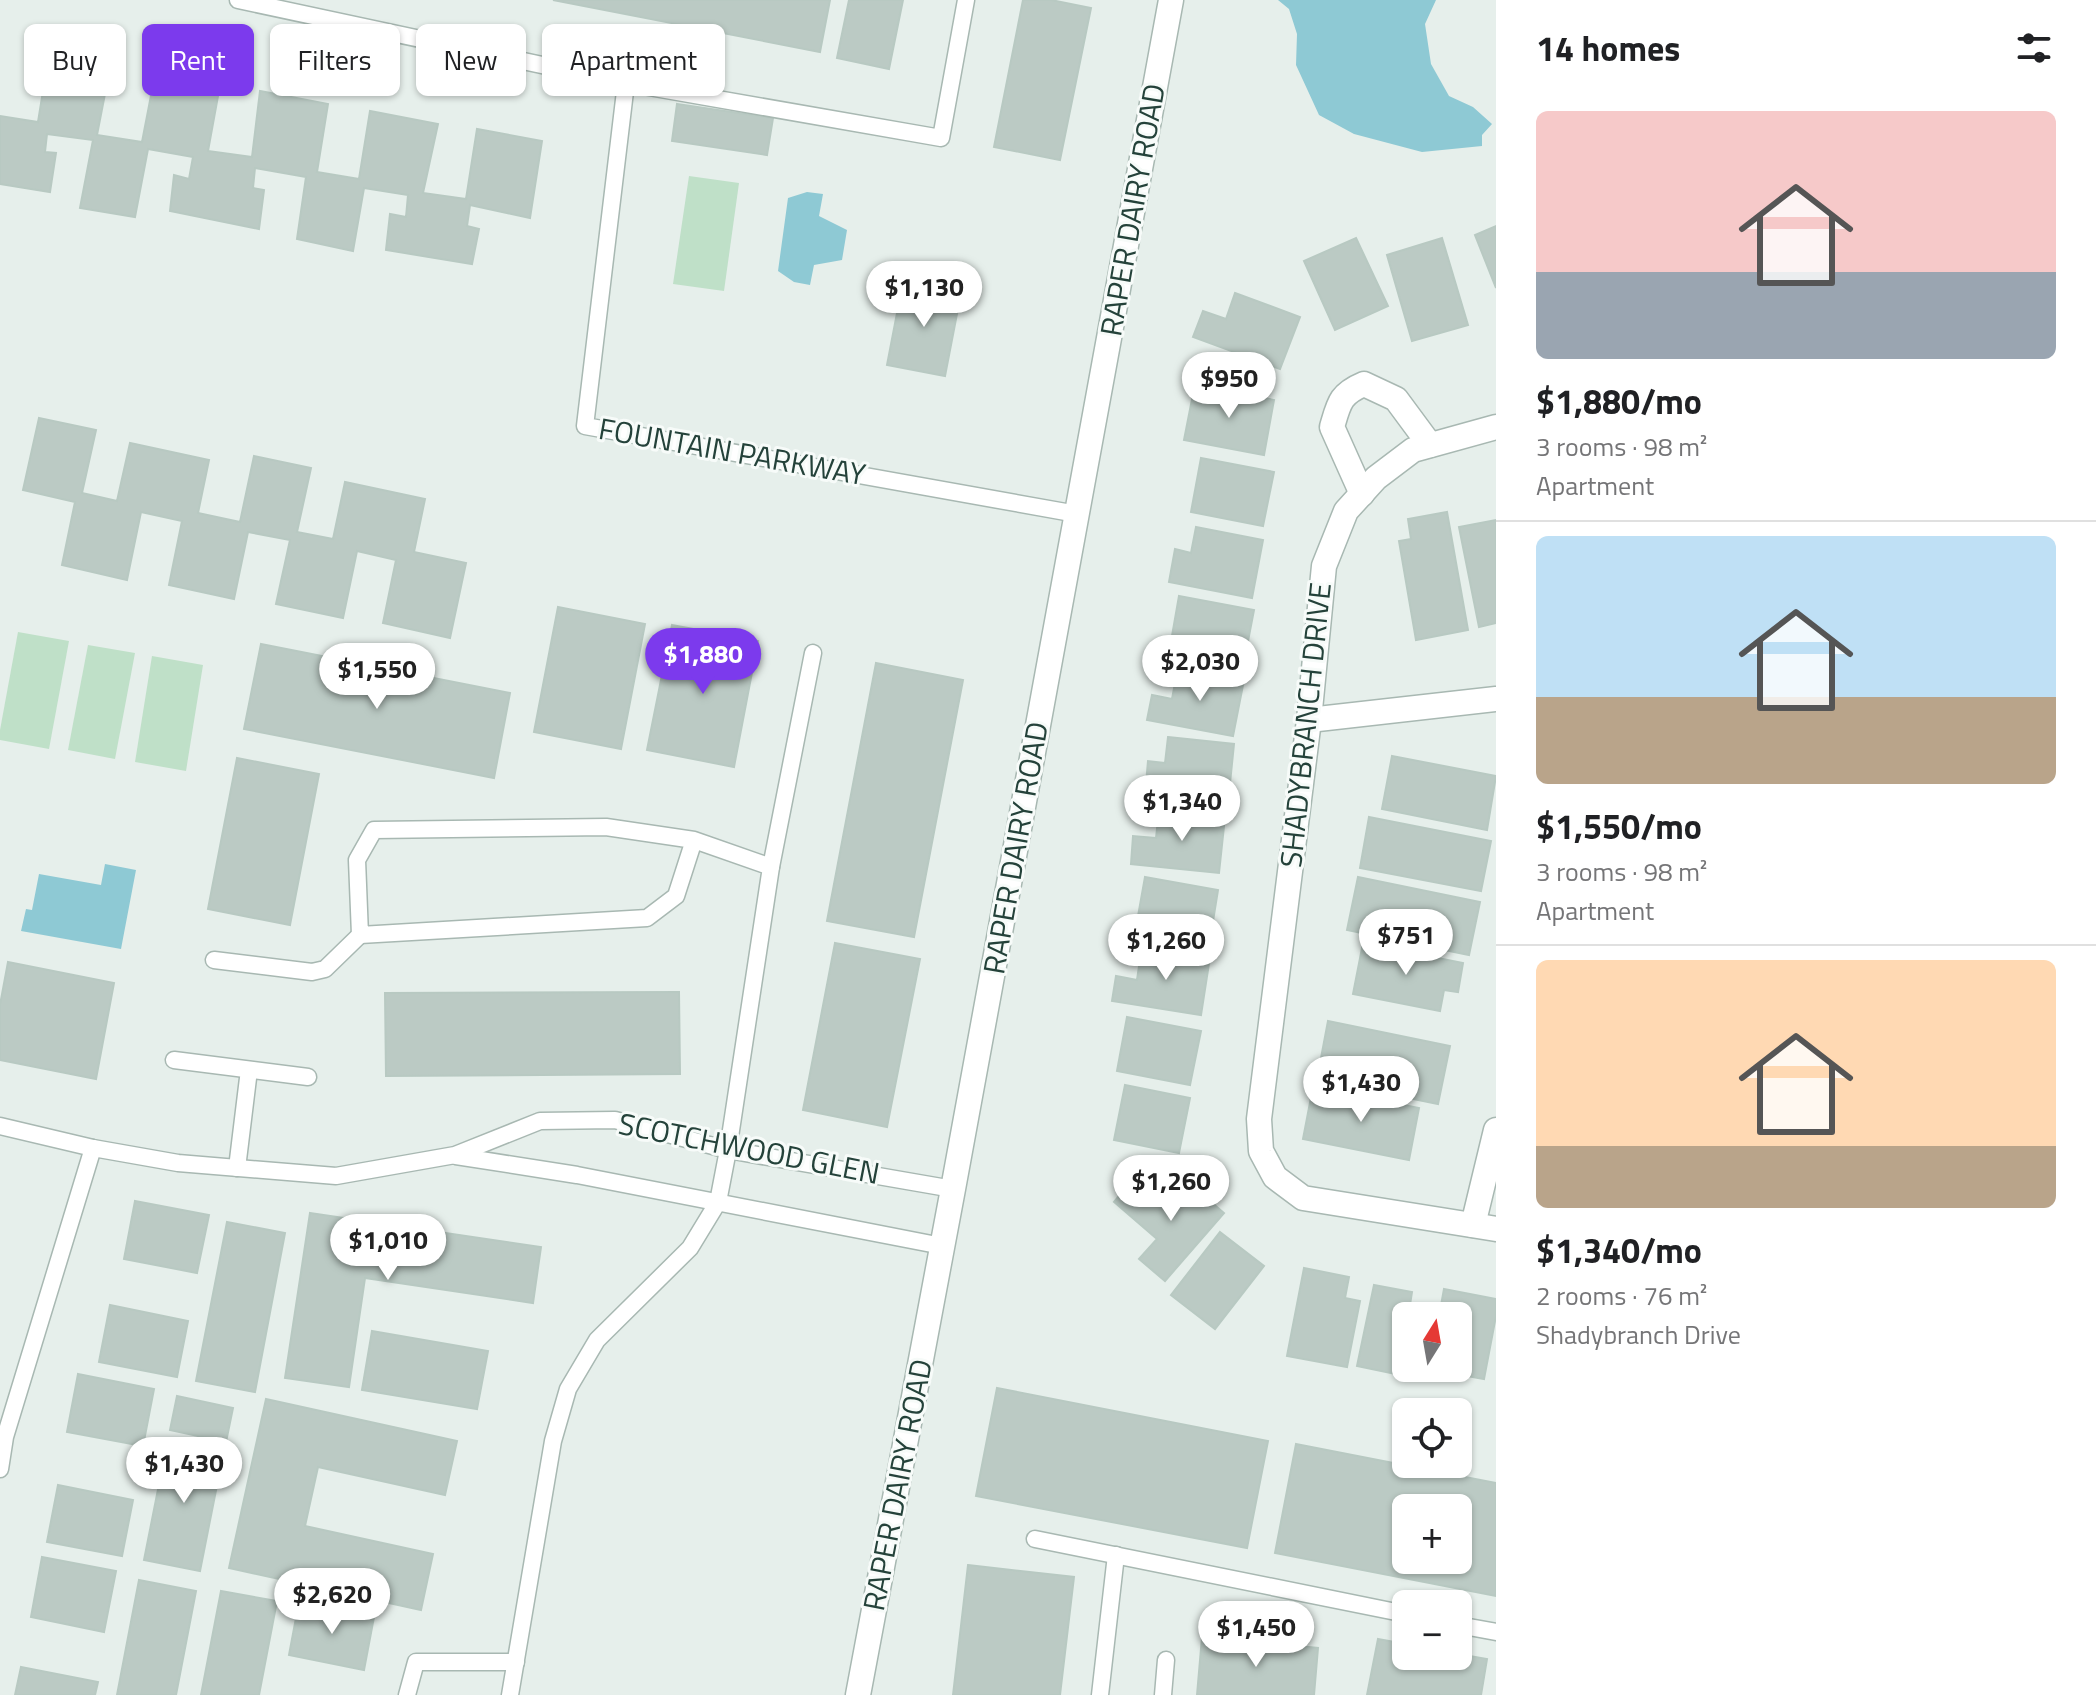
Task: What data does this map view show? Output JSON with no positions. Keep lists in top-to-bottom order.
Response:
{
  "streets": {
    "street": ["RAPER DAIRY ROAD", "SHADYBRANCH DRIVE"],
    "lane": ["FOUNTAIN PARKWAY", "SCOTCHWOOD GLEN"]
  },
  "crossings": [
    ["RAPER DAIRY ROAD", "FOUNTAIN PARKWAY"],
    ["RAPER DAIRY ROAD", "SCOTCHWOOD GLEN"]
  ],
  "north": "top",
  "page": {
    "heading": "14 homes",
    "chip": [
      "Buy",
      "Rent",
      "Filters",
      "New",
      "Apartment"
    ],
    "list": [
      {
        "name": "$1,880/mo",
        "note": "3 rooms · 98 m² · Apartment"
      },
      {
        "name": "$1,550/mo",
        "note": "3 rooms · 98 m² · Apartment"
      },
      {
        "name": "$1,340/mo",
        "note": "2 rooms · 76 m² · Shadybranch Drive"
      }
    ],
    "price": [
      "$1,130",
      "$950",
      "$1,880",
      "$2,030",
      "$1,550",
      "$1,340",
      "$751",
      "$1,260",
      "$1,430",
      "$1,260",
      "$1,010",
      "$1,430",
      "$2,620",
      "$1,450"
    ],
    "map_buttons": ["+", "−"]
  }
}
